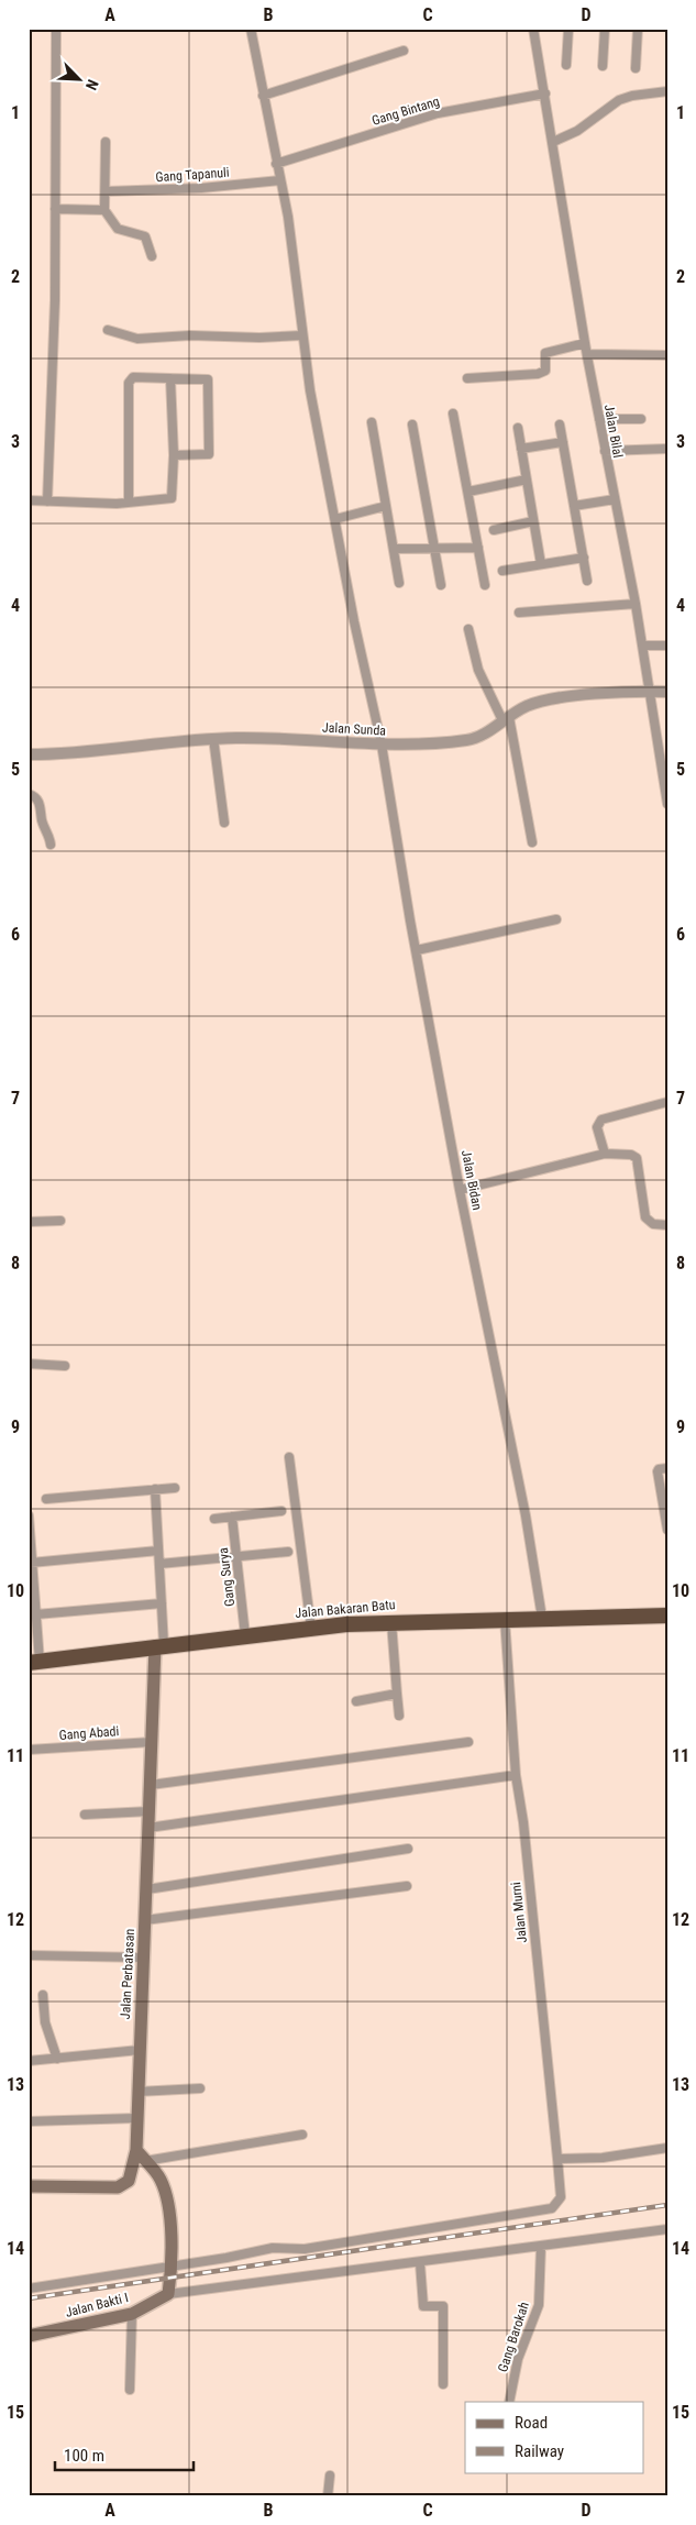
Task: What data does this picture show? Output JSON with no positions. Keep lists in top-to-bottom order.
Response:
{
  "streets": {
    "highway": ["Jalan Bakaran Batu"],
    "main road": ["Jalan Perbatasan", "Jalan Bakti I"],
    "street": [
      "Gang Bintang",
      "Gang Tapanuli",
      "Jalan Bilal",
      "Jalan Sunda",
      "Jalan Bidan",
      "Gang Surya",
      "Gang Abadi",
      "Jalan Murni",
      "Gang Barokah"
    ]
  },
  "crossings": [
    ["Gang Bintang", "Jalan Bilal"],
    ["Gang Bintang", "Jalan Bidan"],
    ["Gang Tapanuli", "Jalan Bidan"],
    ["Jalan Bilal", "Jalan Sunda"],
    ["Jalan Sunda", "Jalan Bidan"],
    ["Jalan Bidan", "Jalan Bakaran Batu"],
    ["Gang Surya", "Jalan Bakaran Batu"],
    ["Jalan Bakaran Batu", "Jalan Murni"],
    ["Jalan Bakaran Batu", "Jalan Perbatasan"],
    ["Gang Abadi", "Jalan Perbatasan"]
  ],
  "legend": ["Road", "Railway"],
  "scale_bar": "100 m",
  "north": "bottom right",
  "grid": {
    "columns": [
      "A",
      "B",
      "C",
      "D"
    ],
    "rows": [
      "1",
      "2",
      "3",
      "4",
      "5",
      "6",
      "7",
      "8",
      "9",
      "10",
      "11",
      "12",
      "13",
      "14",
      "15"
    ]
  }
}
